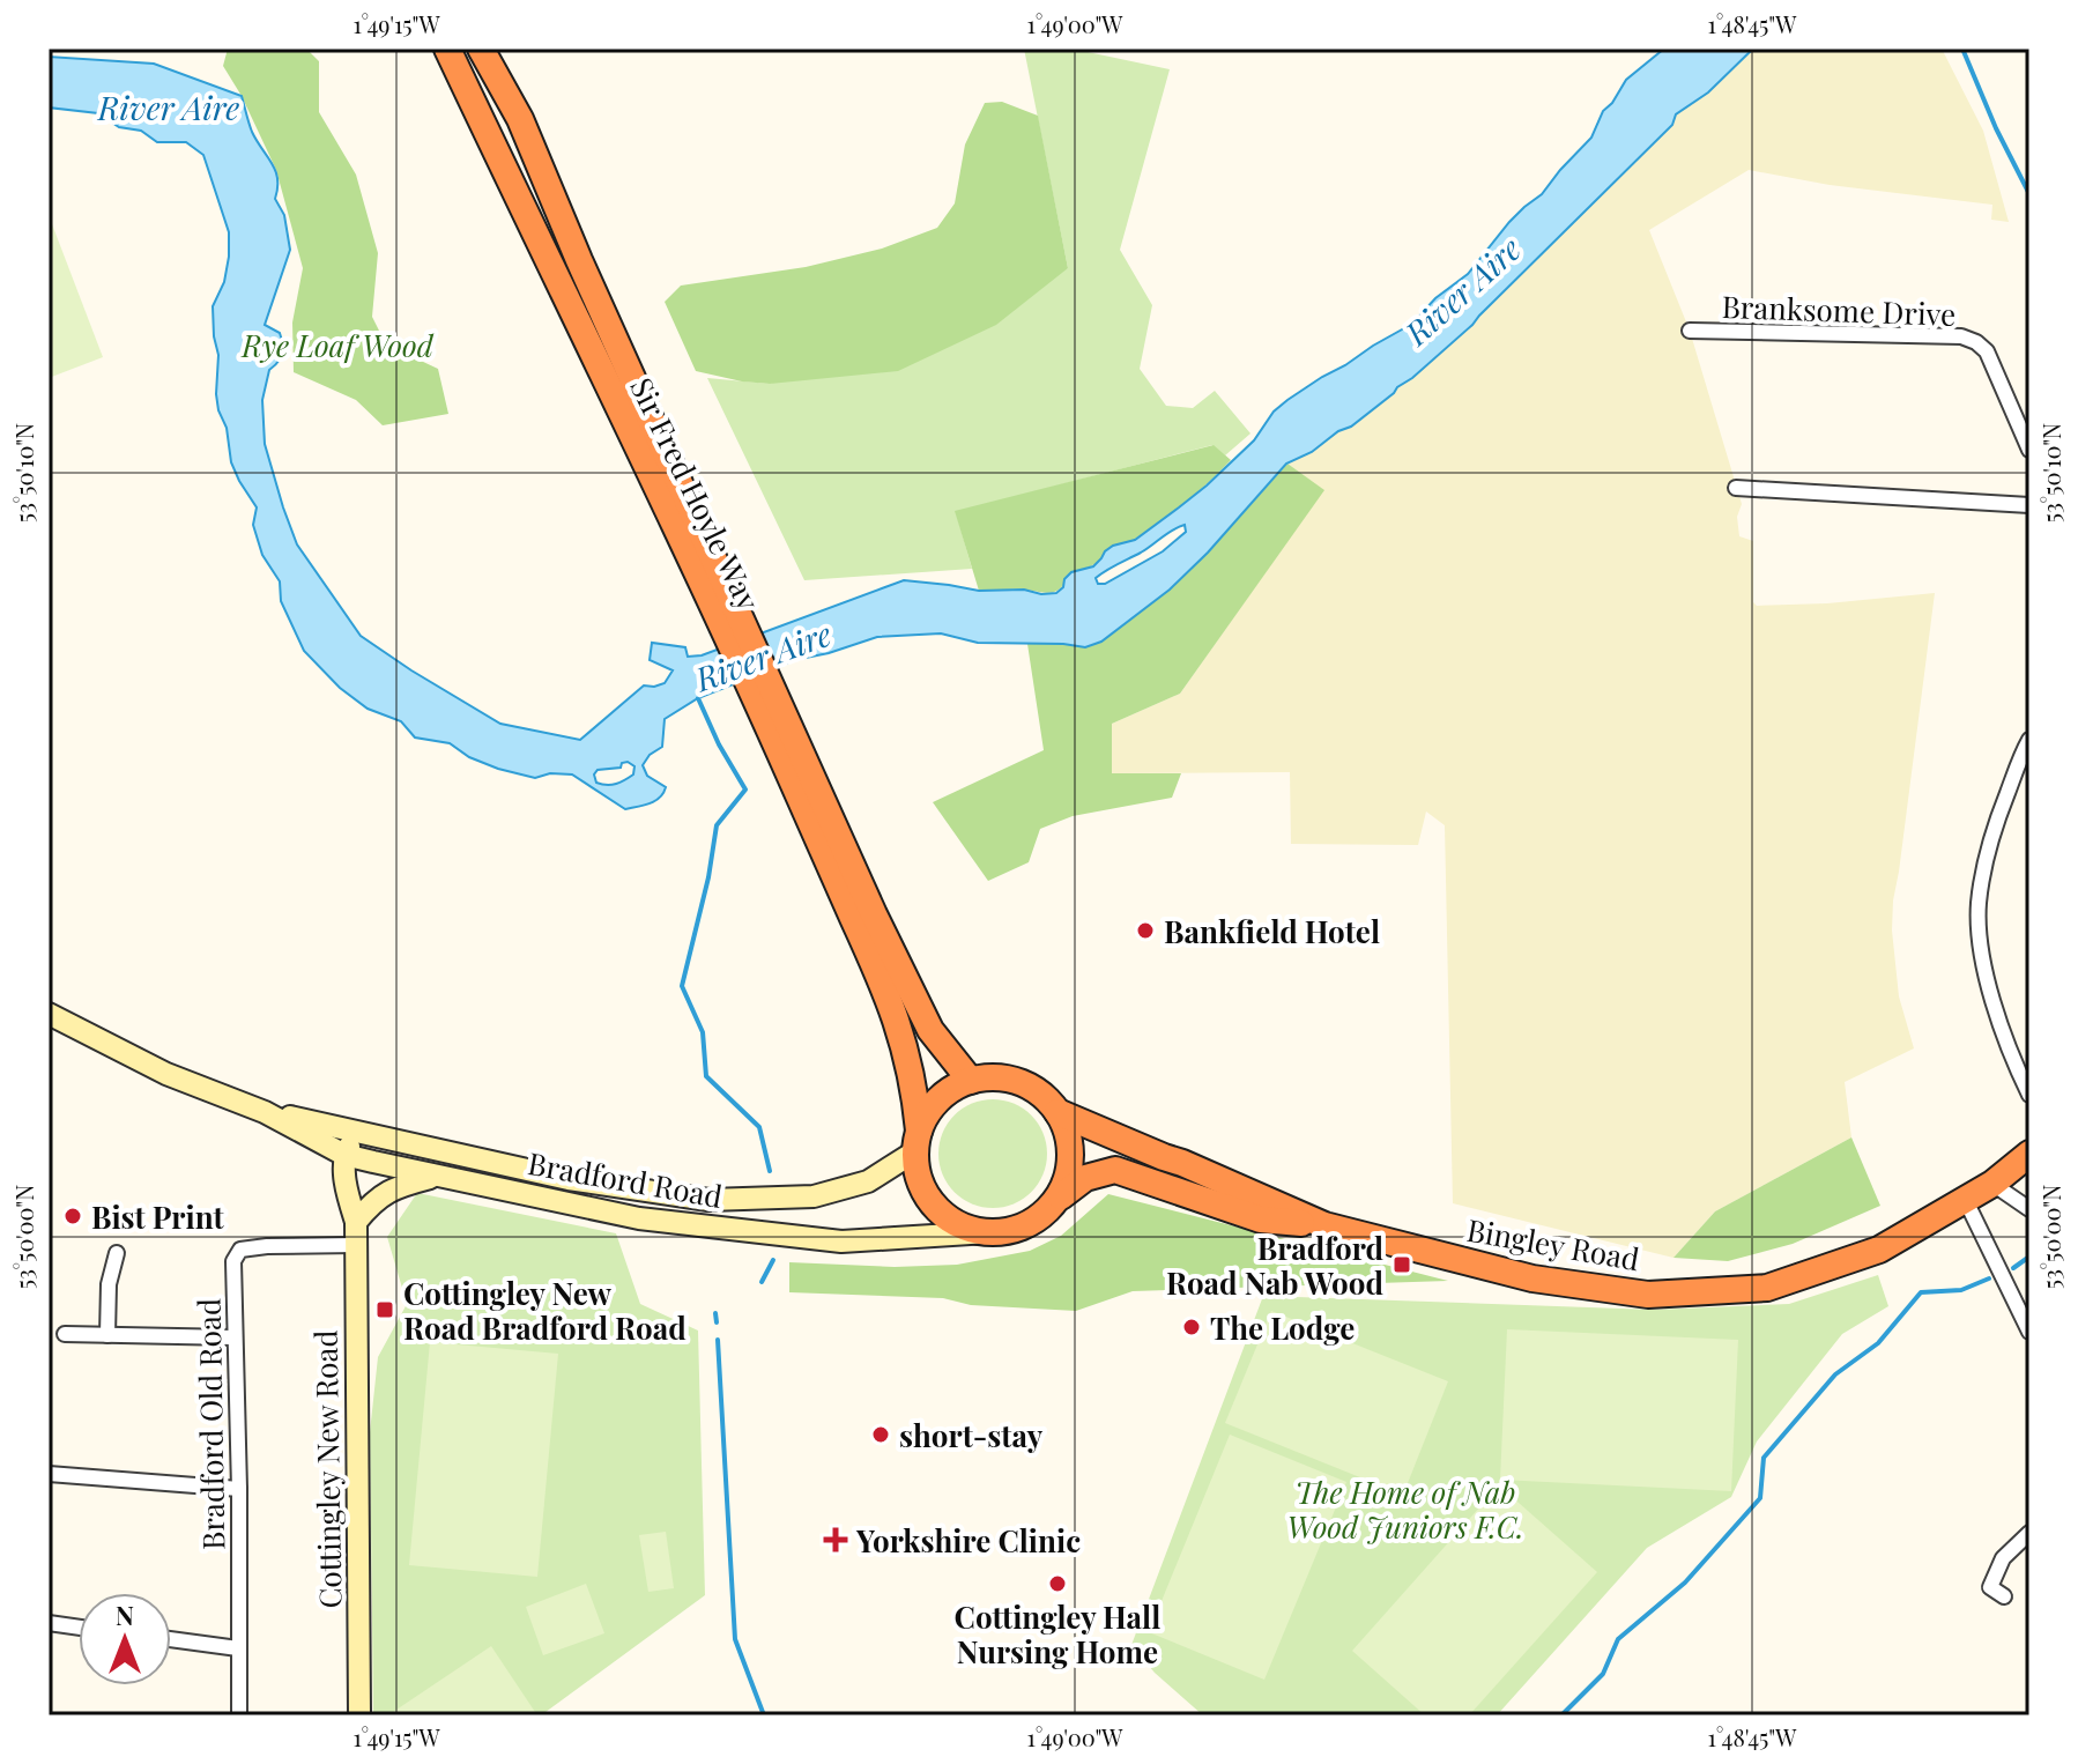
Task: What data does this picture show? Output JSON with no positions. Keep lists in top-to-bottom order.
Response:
{
  "streets": {
    "highway": ["Sir Fred Hoyle Way", "Bingley Road"],
    "main road": ["Bradford Road", "Cottingley New Road"],
    "street": ["Branksome Drive", "Bradford Old Road"]
  },
  "crossings": [
    ["Sir Fred Hoyle Way", "Bradford Road"],
    ["Sir Fred Hoyle Way", "Bingley Road"],
    ["Bradford Road", "Bingley Road"],
    ["Bradford Road", "Cottingley New Road"],
    ["Bradford Old Road", "Cottingley New Road"]
  ],
  "water": ["River Aire"],
  "parks": ["Rye Loaf Wood", "The Home of Nab Wood Juniors F.C."],
  "places": {
    "other": [
      "Bankfield Hotel",
      "Bist Print",
      "The Lodge",
      "short-stay",
      "Cottingley Hall Nursing Home"
    ],
    "transit": ["Bradford Road Nab Wood", "Cottingley New Road Bradford Road"],
    "health": ["Yorkshire Clinic"]
  },
  "north": "top",
  "coordinates": [
    "1°49'15\"W",
    "1°49'00\"W",
    "1°48'45\"W",
    "53°50'10\"N",
    "53°50'00\"N"
  ]
}
